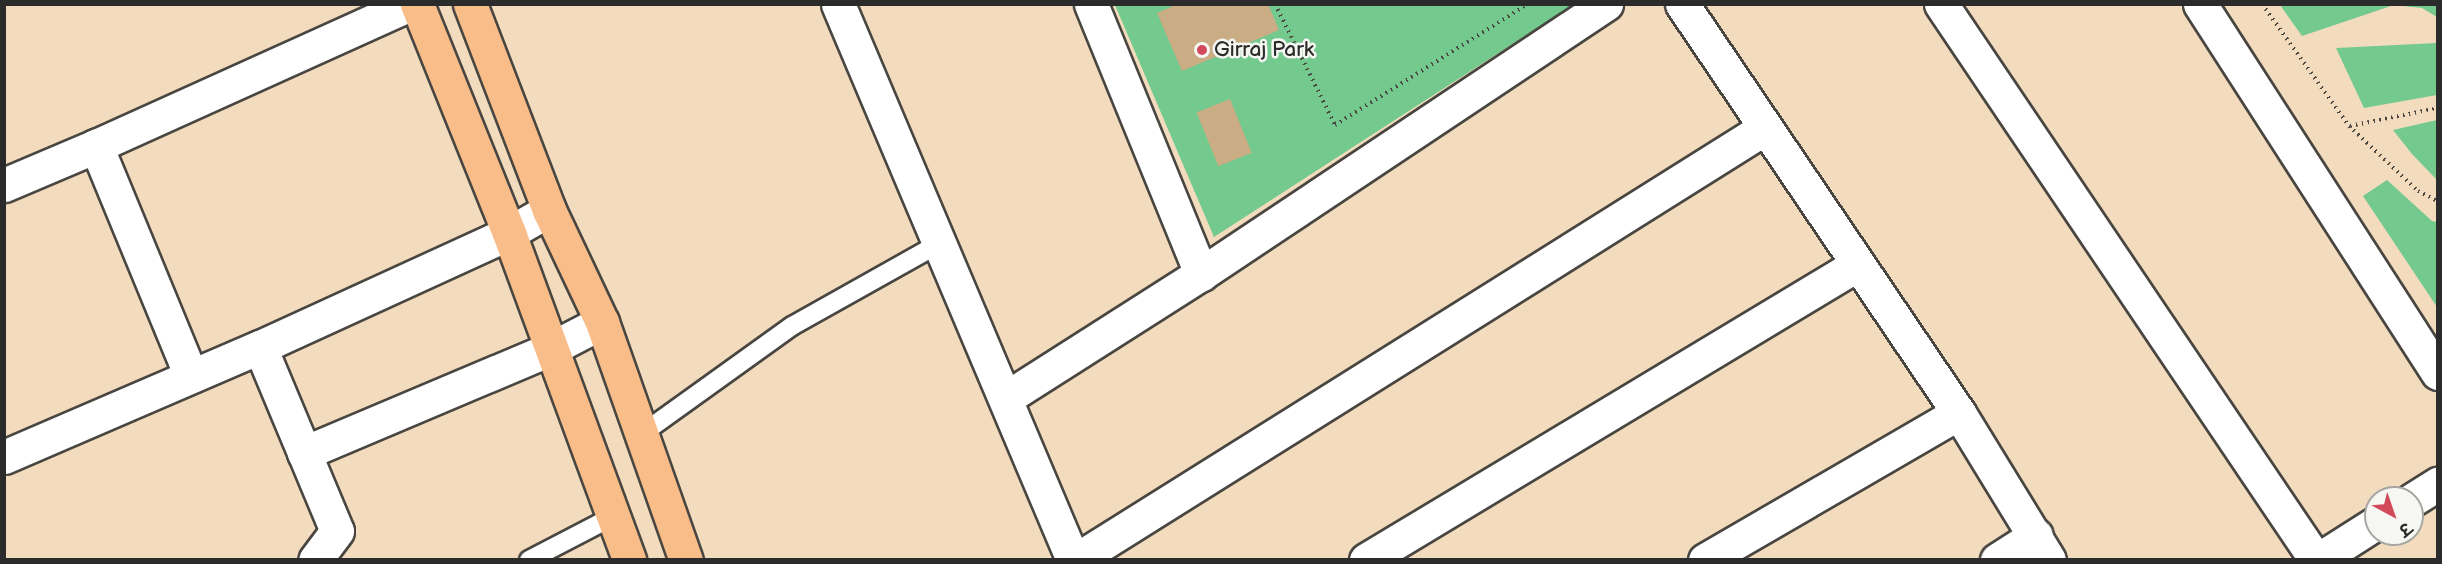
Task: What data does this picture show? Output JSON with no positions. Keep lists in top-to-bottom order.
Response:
{
  "places": ["Girraj Park"],
  "north": "bottom right"
}
